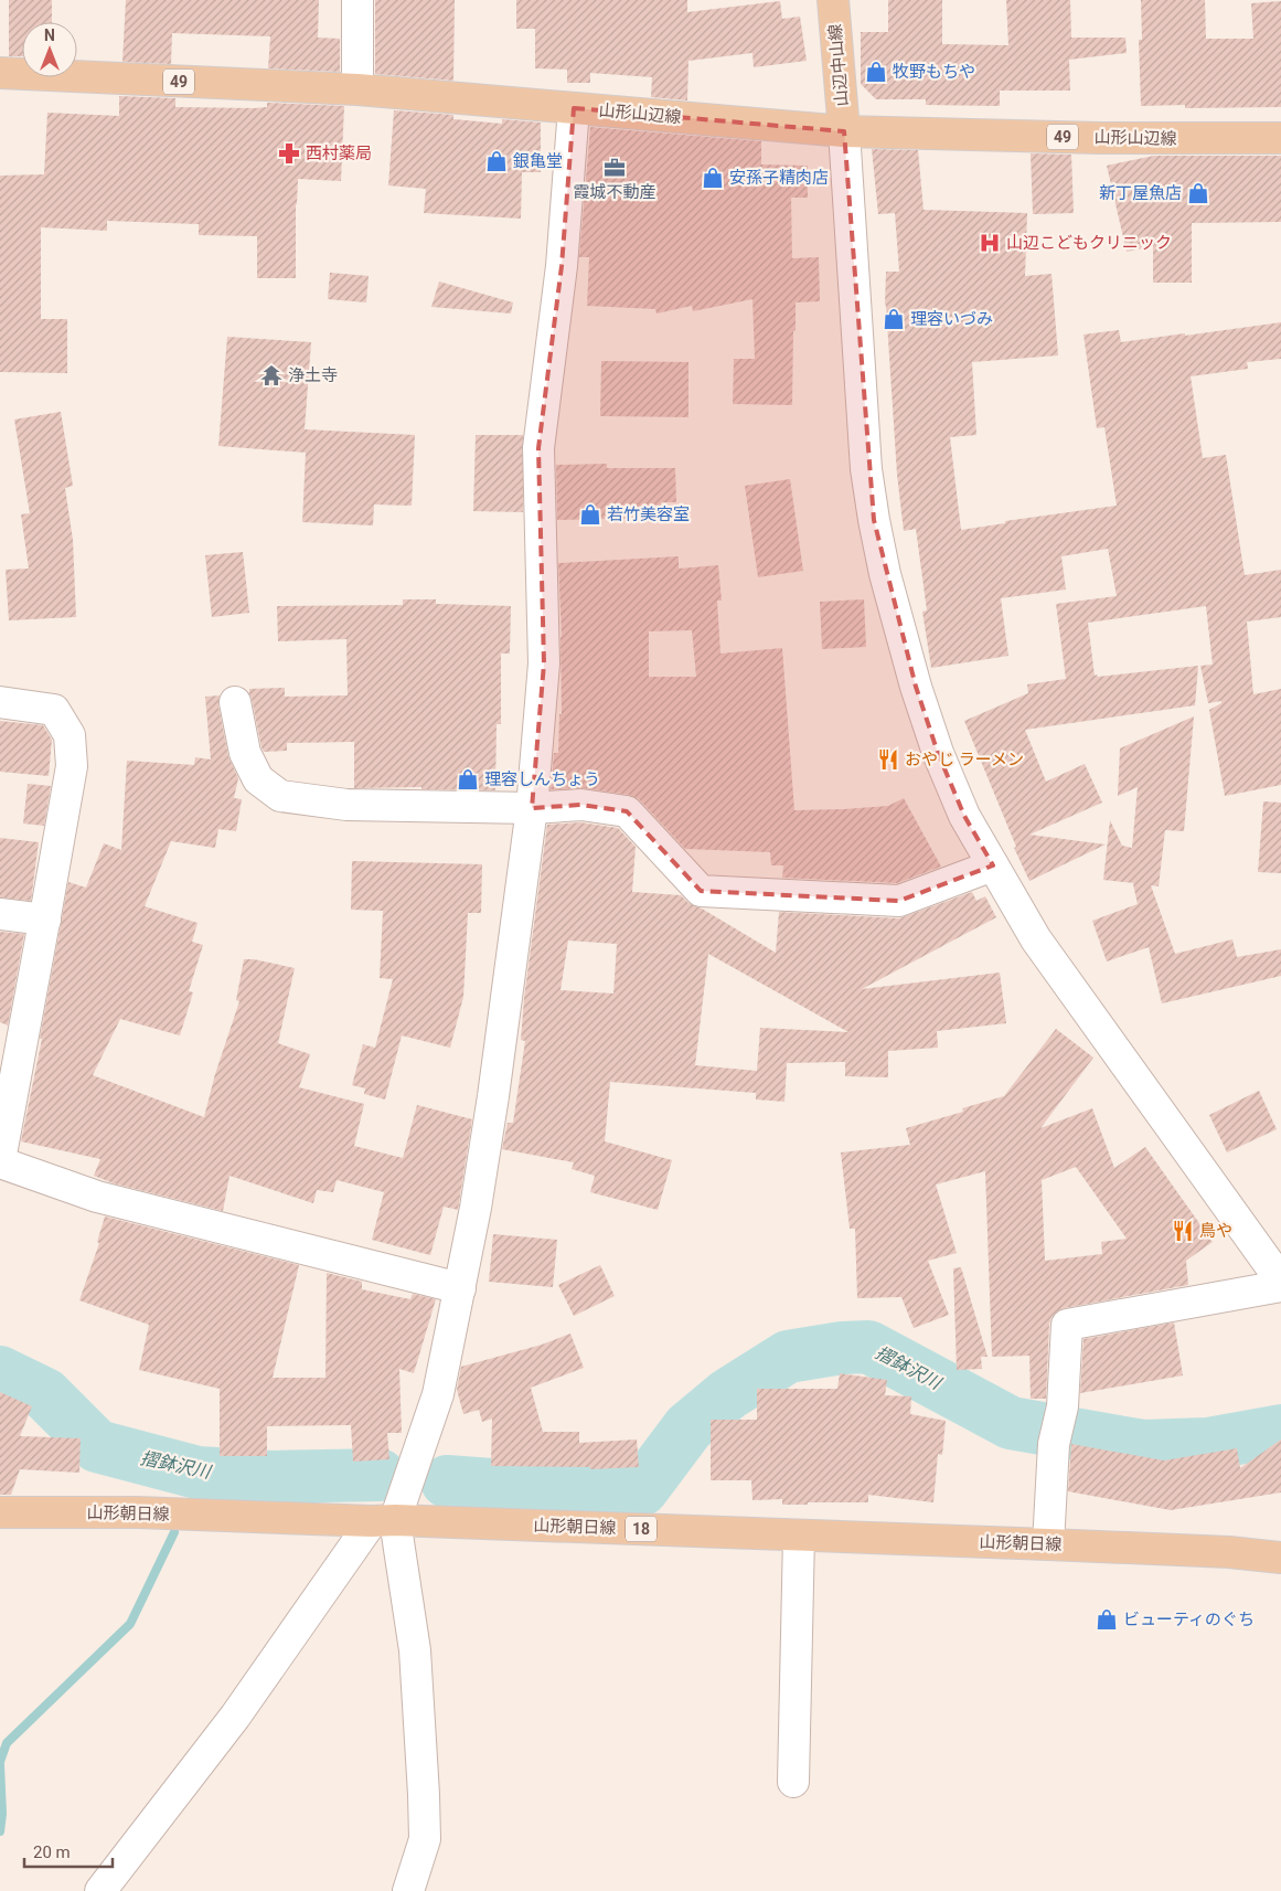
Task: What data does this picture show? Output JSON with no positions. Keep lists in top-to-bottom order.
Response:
{
  "streets": {
    "main road": [
      "山辺中山線",
      "49",
      "山形山辺線",
      "山形朝日線",
      "18"
    ]
  },
  "crossings": [
    ["山辺中山線", "山形山辺線"]
  ],
  "water": ["摺鉢沢川"],
  "places": {
    "shop": [
      "牧野もちや",
      "銀亀堂",
      "安孫子精肉店",
      "新丁屋魚店",
      "理容いづみ",
      "若竹美容室",
      "理容しんちょう",
      "ビューティのぐち"
    ],
    "pharmacy": ["西村薬局"],
    "office": ["霞城不動産"],
    "hospital": ["山辺こどもクリニック"],
    "temple": ["浄土寺"],
    "restaurant": ["おやじ ラーメン", "鳥や"]
  },
  "scale_bar": "20 m",
  "north": "top"
}
